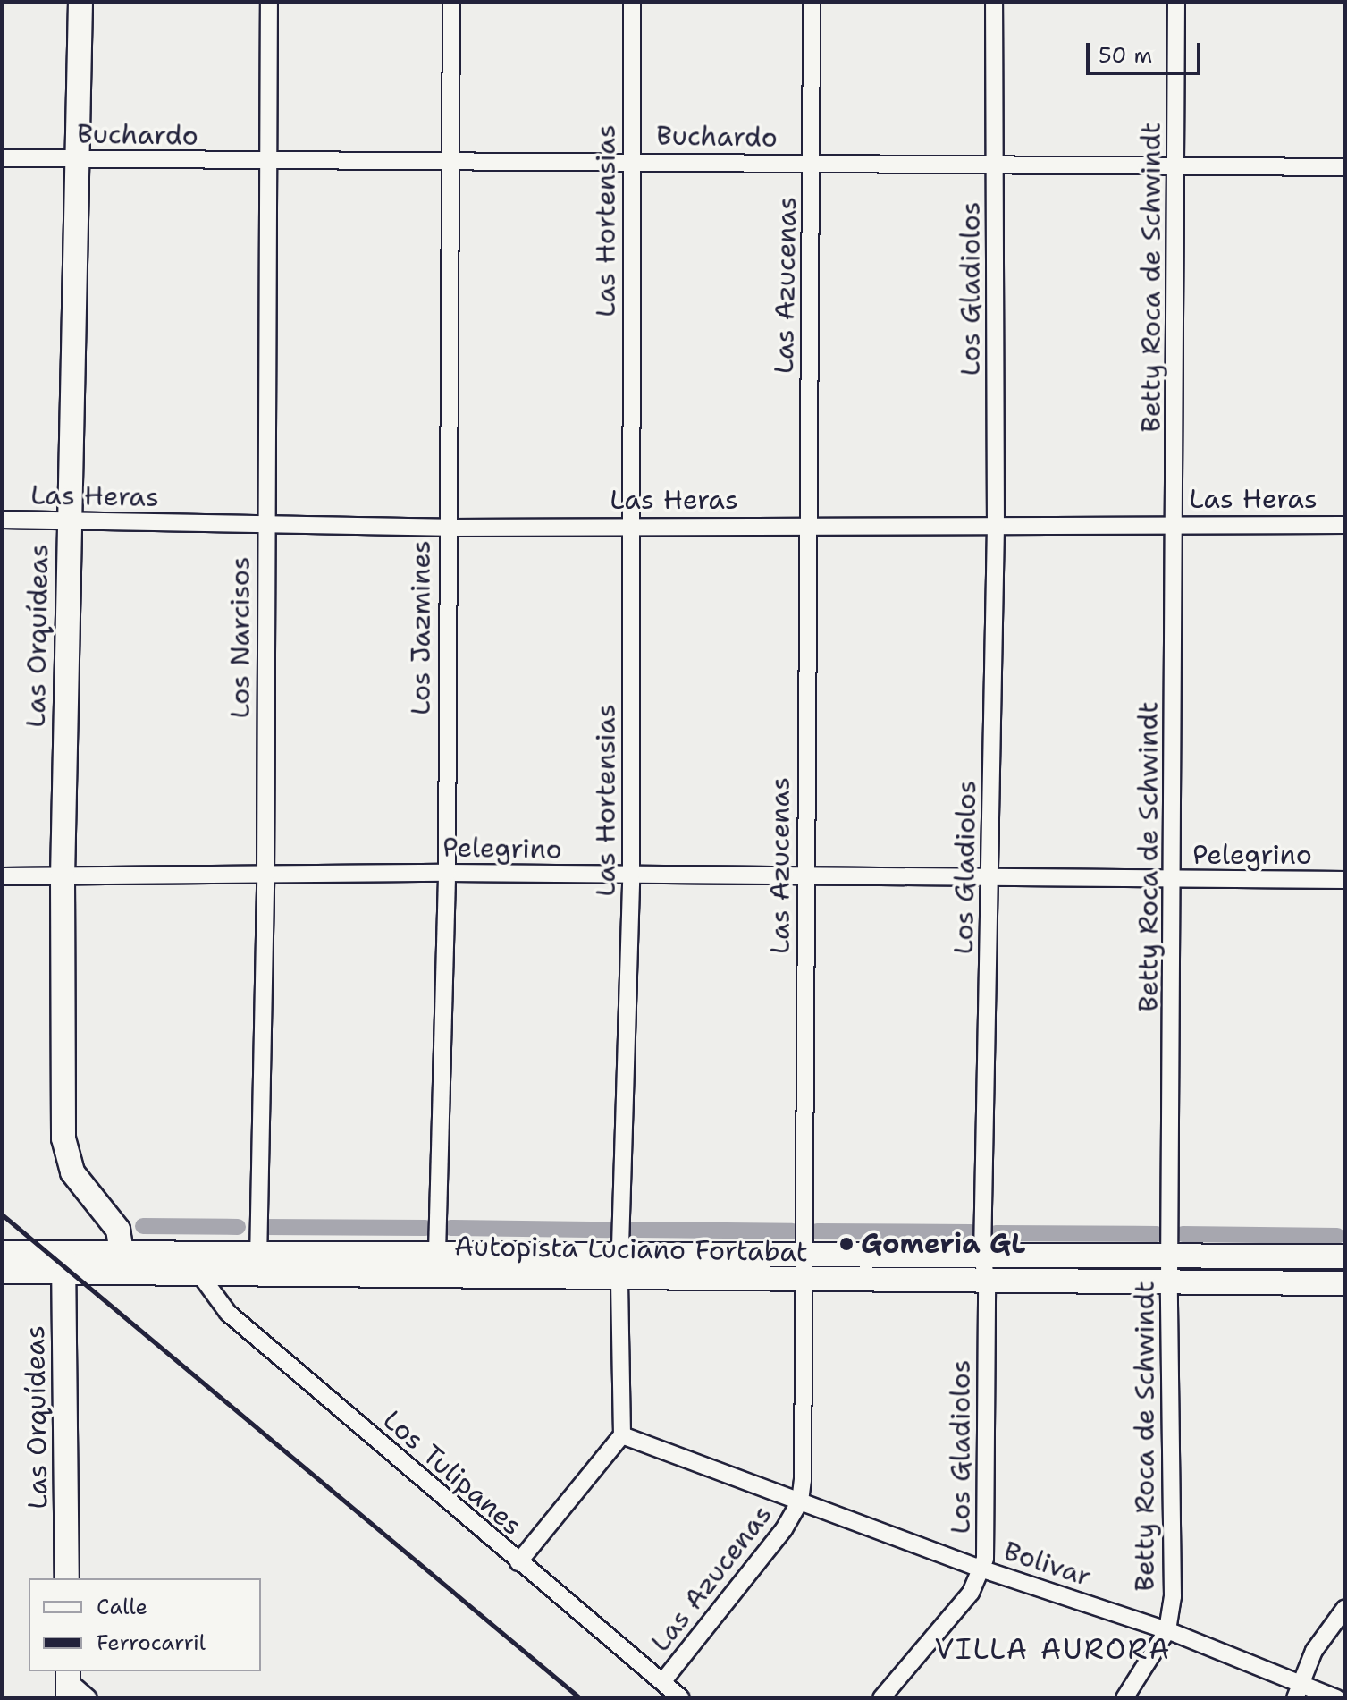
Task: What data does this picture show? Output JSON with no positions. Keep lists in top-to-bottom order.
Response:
{
  "streets": {
    "main road": ["Las Orquídeas", "Autopista Luciano Fortabat"],
    "street": [
      "Buchardo",
      "Las Hortensias",
      "Betty Roca de Schwindt",
      "Las Azucenas",
      "Los Gladiolos",
      "Las Heras",
      "Los Jazmines",
      "Los Narcisos",
      "Pelegrino",
      "Los Tulipanes",
      "Bolivar"
    ]
  },
  "crossings": [
    ["Buchardo", "Las Hortensias"],
    ["Buchardo", "Betty Roca de Schwindt"],
    ["Buchardo", "Las Azucenas"],
    ["Buchardo", "Los Gladiolos"],
    ["Buchardo", "Los Jazmines"],
    ["Buchardo", "Las Orquídeas"],
    ["Buchardo", "Los Narcisos"],
    ["Las Hortensias", "Las Heras"],
    ["Las Hortensias", "Pelegrino"],
    ["Las Hortensias", "Autopista Luciano Fortabat"],
    ["Las Hortensias", "Bolivar"],
    ["Betty Roca de Schwindt", "Las Heras"],
    ["Betty Roca de Schwindt", "Pelegrino"],
    ["Betty Roca de Schwindt", "Autopista Luciano Fortabat"],
    ["Betty Roca de Schwindt", "Bolivar"],
    ["Las Azucenas", "Las Heras"],
    ["Las Azucenas", "Pelegrino"],
    ["Las Azucenas", "Autopista Luciano Fortabat"],
    ["Las Azucenas", "Los Tulipanes"],
    ["Las Azucenas", "Bolivar"],
    ["Los Gladiolos", "Las Heras"],
    ["Los Gladiolos", "Pelegrino"],
    ["Los Gladiolos", "Autopista Luciano Fortabat"],
    ["Los Gladiolos", "Bolivar"],
    ["Las Heras", "Los Jazmines"],
    ["Las Heras", "Las Orquídeas"],
    ["Las Heras", "Los Narcisos"],
    ["Los Jazmines", "Pelegrino"],
    ["Los Jazmines", "Autopista Luciano Fortabat"],
    ["Las Orquídeas", "Pelegrino"],
    ["Las Orquídeas", "Autopista Luciano Fortabat"],
    ["Los Narcisos", "Pelegrino"],
    ["Los Narcisos", "Autopista Luciano Fortabat"],
    ["Autopista Luciano Fortabat", "Los Tulipanes"]
  ],
  "districts": ["VILLA AURORA"],
  "places": ["Gomeria GL"],
  "legend": ["Calle", "Ferrocarril"],
  "scale_bar": "50 m"
}
